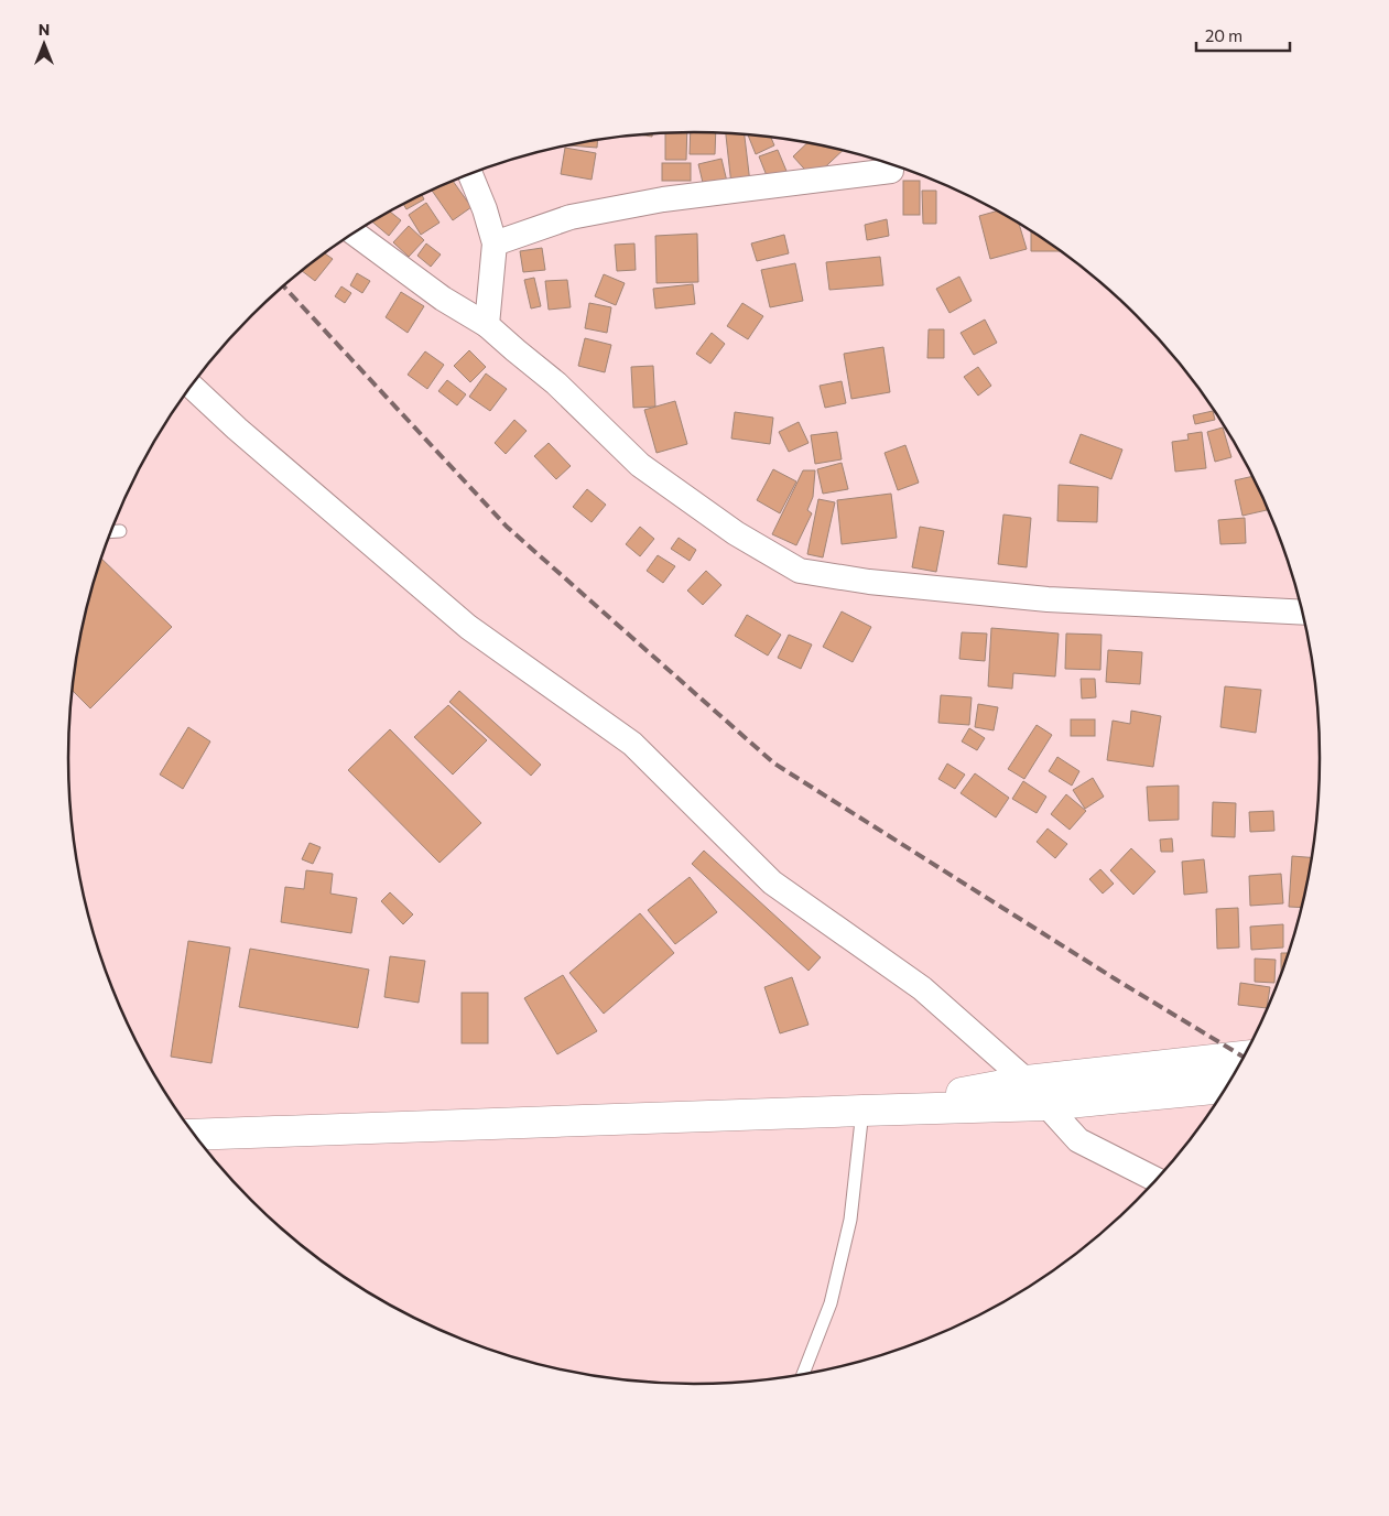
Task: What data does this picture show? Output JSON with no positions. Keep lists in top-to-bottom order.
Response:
{
  "scale_bar": "20 m",
  "north": "top"
}
